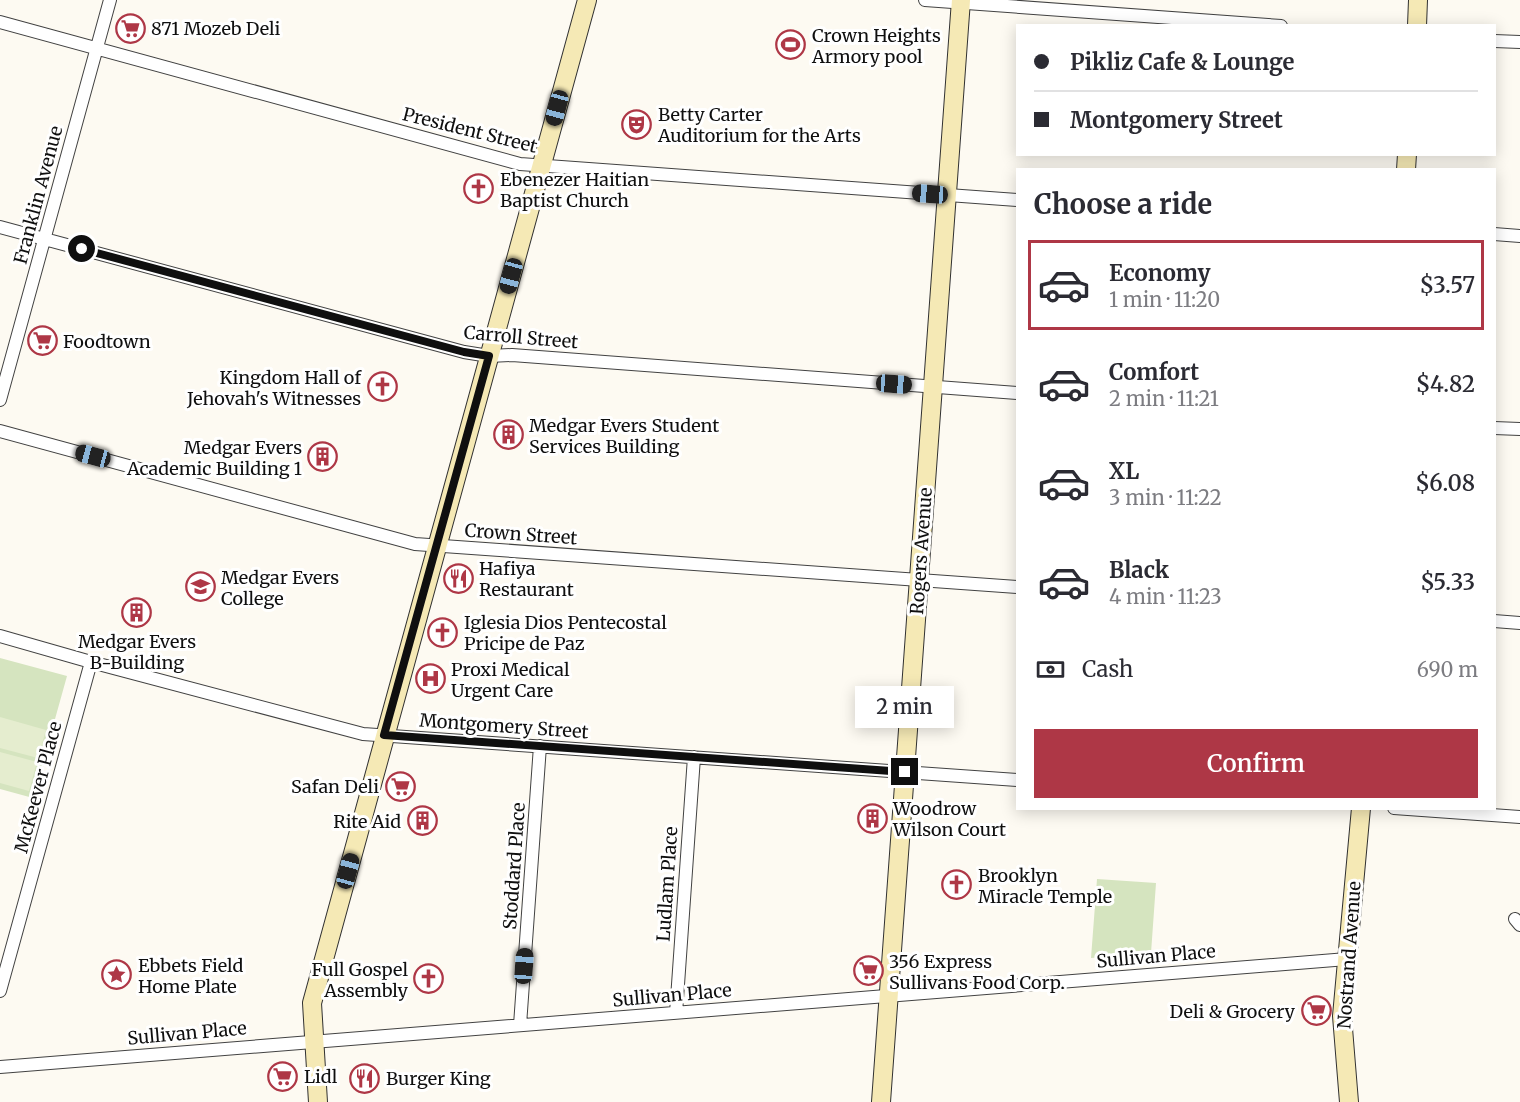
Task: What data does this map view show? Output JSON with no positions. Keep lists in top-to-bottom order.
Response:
{
  "streets": {
    "main road": ["Rogers Avenue", "Nostrand Avenue"],
    "street": [
      "President Street",
      "Franklin Avenue",
      "Carroll Street",
      "Crown Street",
      "Montgomery Street",
      "McKeever Place",
      "Stoddard Place",
      "Ludlam Place",
      "Sullivan Place"
    ]
  },
  "crossings": [
    ["President Street", "Franklin Avenue"],
    ["President Street", "Rogers Avenue"],
    ["Franklin Avenue", "Carroll Street"],
    ["Carroll Street", "Rogers Avenue"],
    ["Crown Street", "Rogers Avenue"],
    ["Rogers Avenue", "Montgomery Street"],
    ["Rogers Avenue", "Sullivan Place"],
    ["Montgomery Street", "McKeever Place"],
    ["Montgomery Street", "Stoddard Place"],
    ["Montgomery Street", "Ludlam Place"],
    ["Stoddard Place", "Sullivan Place"],
    ["Ludlam Place", "Sullivan Place"],
    ["Nostrand Avenue", "Sullivan Place"]
  ],
  "places": {
    "supermarket": [
      "871 Mozeb Deli",
      "Foodtown",
      "Safan Deli",
      "356 Express Sullivans Food Corp.",
      "Deli & Grocery",
      "Lidl"
    ],
    "sports": ["Crown Heights Armory pool"],
    "theatre": ["Betty Carter Auditorium for the Arts"],
    "church": [
      "Ebenezer Haitian Baptist Church",
      "Kingdom Hall of Jehovah's Witnesses",
      "Iglesia Dios Pentecostal Pricipe de Paz",
      "Brooklyn Miracle Temple",
      "Full Gospel Assembly"
    ],
    "building": [
      "Medgar Evers Student Services Building",
      "Medgar Evers Academic Building 1",
      "Medgar Evers B-Building",
      "Woodrow Wilson Court",
      "Rite Aid"
    ],
    "restaurant": ["Hafiya Restaurant", "Burger King"],
    "school or university": ["Medgar Evers College"],
    "hospital": ["Proxi Medical Urgent Care"],
    "place": ["Ebbets Field Home Plate"]
  },
  "page": {
    "banner": ["Pikliz Cafe & Lounge", "Montgomery Street"],
    "heading": "Choose a ride",
    "list": [
      {
        "name": "Economy",
        "note": "1 min · 11:20",
        "value": "$3.57"
      },
      {
        "name": "Comfort",
        "note": "2 min · 11:21",
        "value": "$4.82"
      },
      {
        "name": "XL",
        "note": "3 min · 11:22",
        "value": "$6.08"
      },
      {
        "name": "Black",
        "note": "4 min · 11:23",
        "value": "$5.33"
      }
    ],
    "pay": ["Cash", "690 m"],
    "bubble": "2 min",
    "buttons": "Confirm"
  }
}
